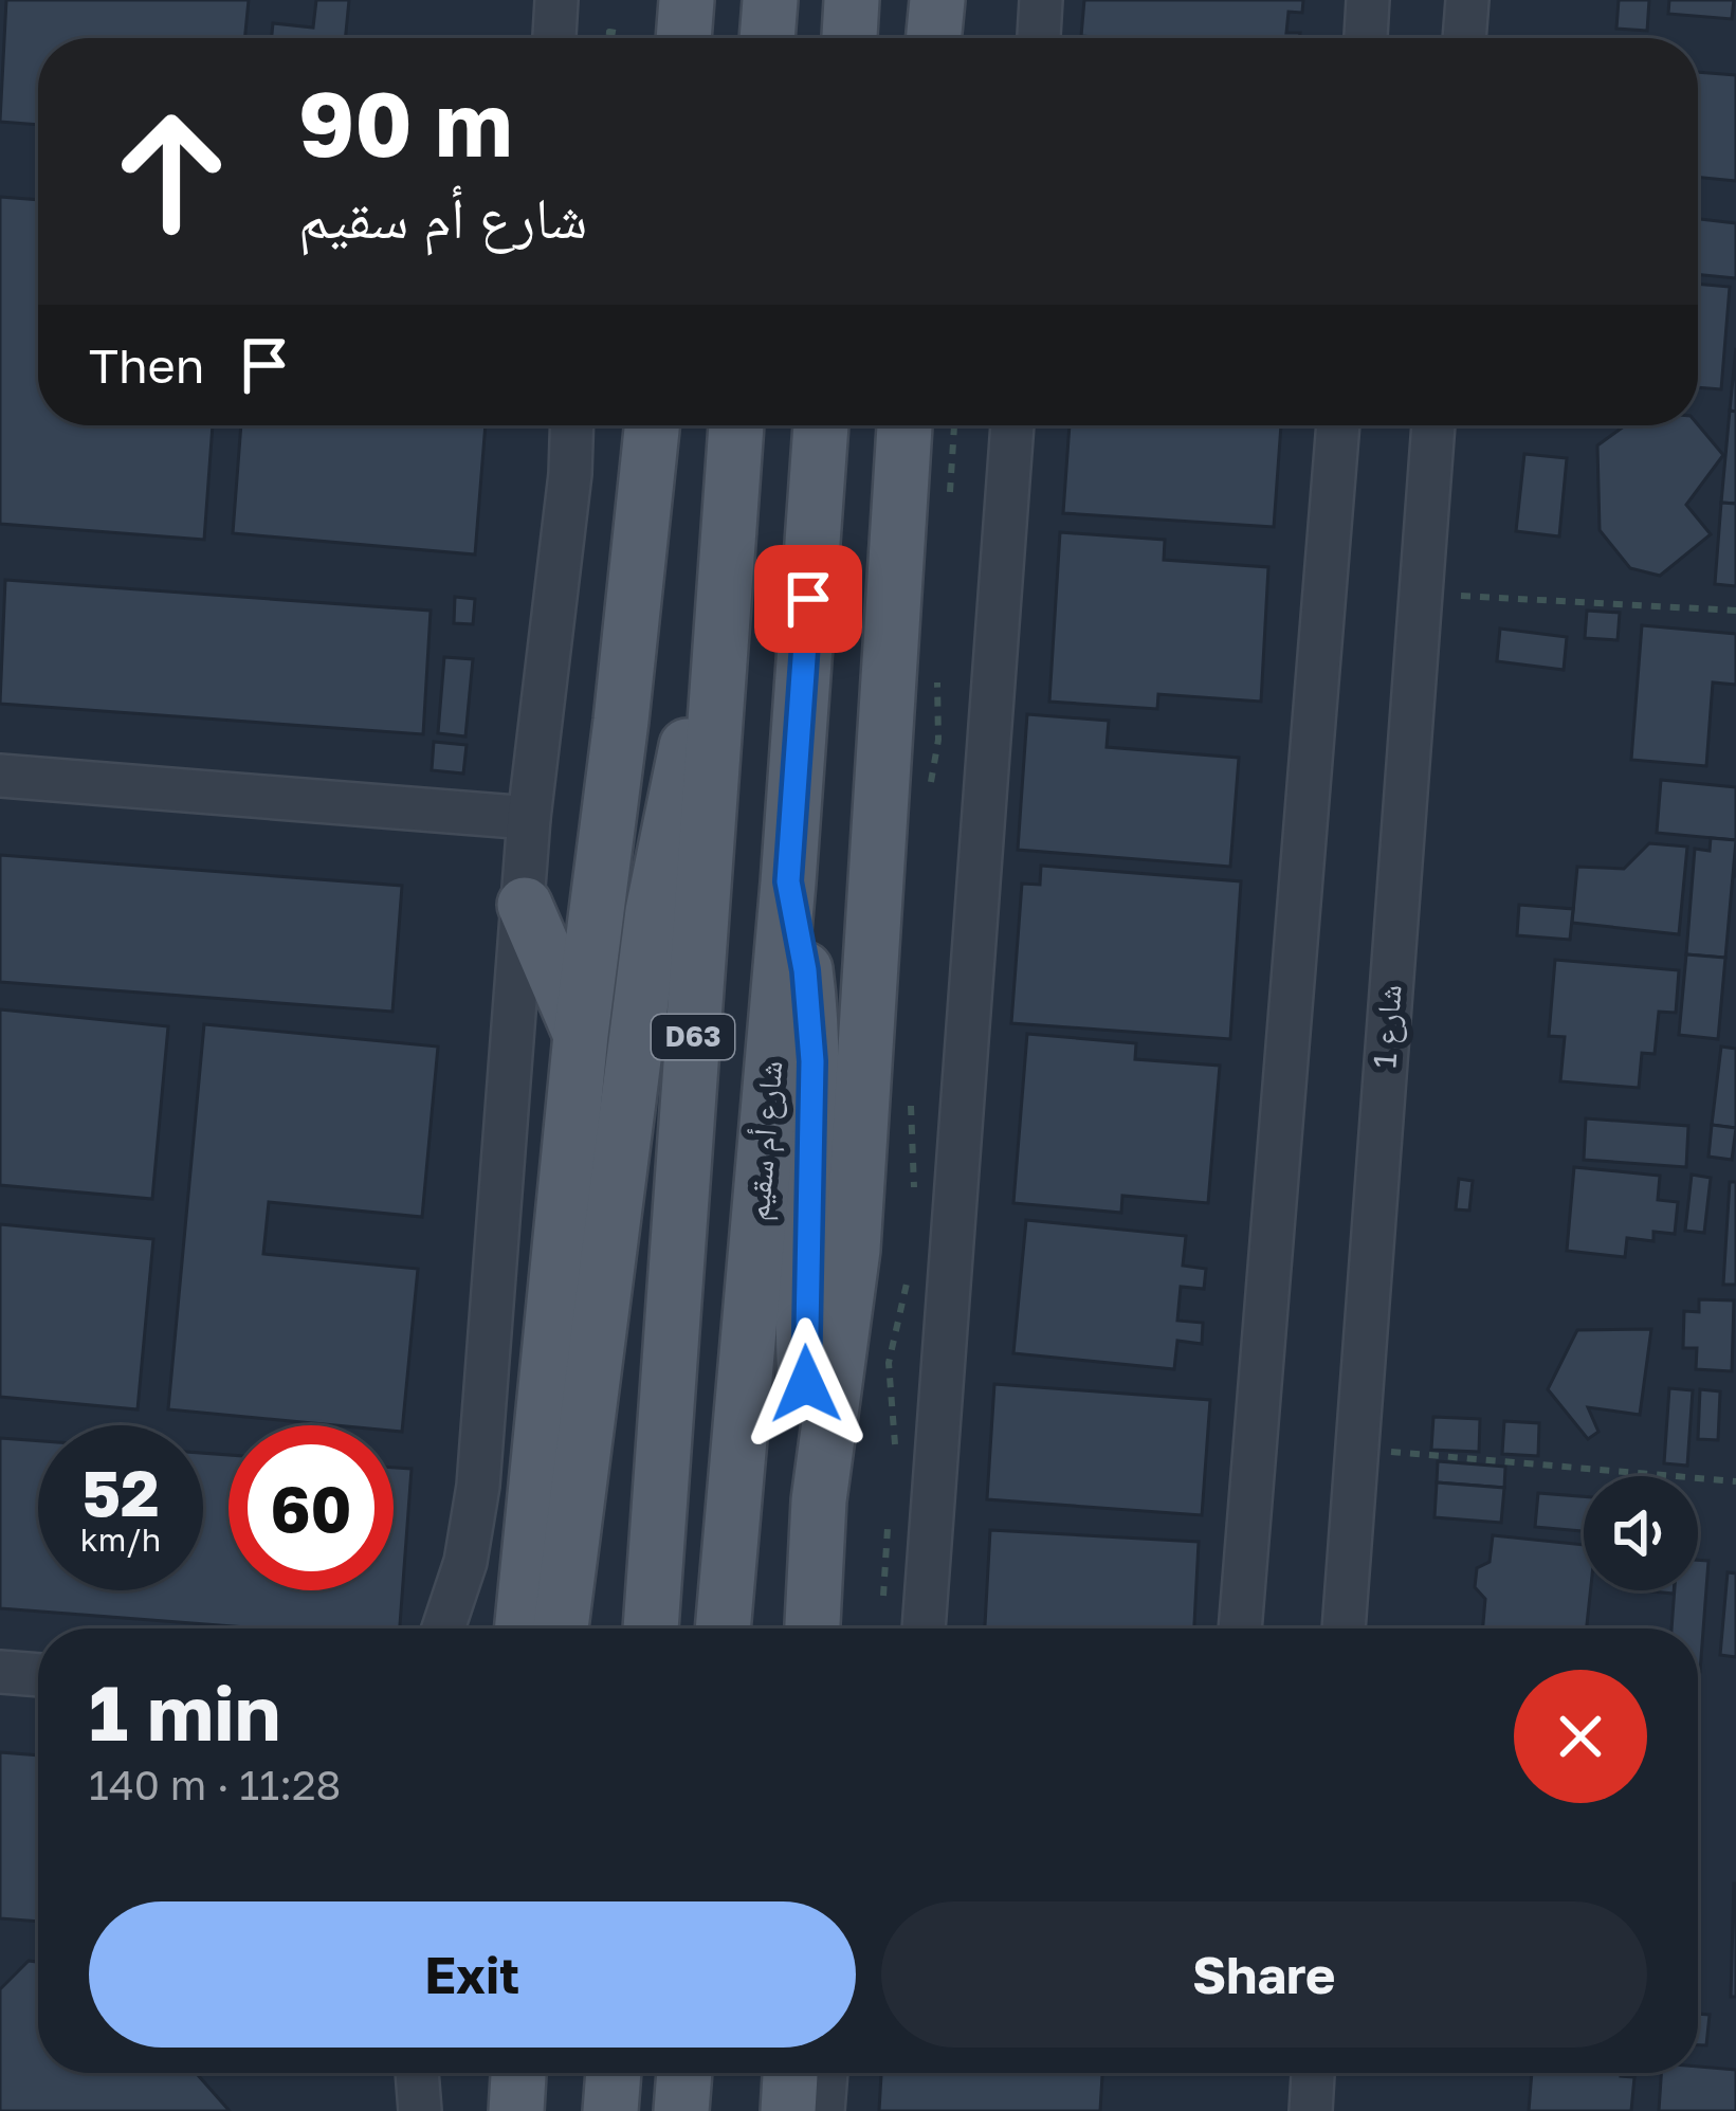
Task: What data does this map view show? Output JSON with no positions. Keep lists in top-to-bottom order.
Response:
{
  "streets": {
    "main road": ["D63", "شارع أم سقيم"],
    "street": ["شارع 1"]
  },
  "page": {
    "turn": ["90 m", "شارع أم سقيم"],
    "then": "Then",
    "speed": "52 km/h",
    "limit": "60",
    "heading": ["1 min", "140 m · 11:28"],
    "buttons": ["Exit", "Share"]
  }
}
